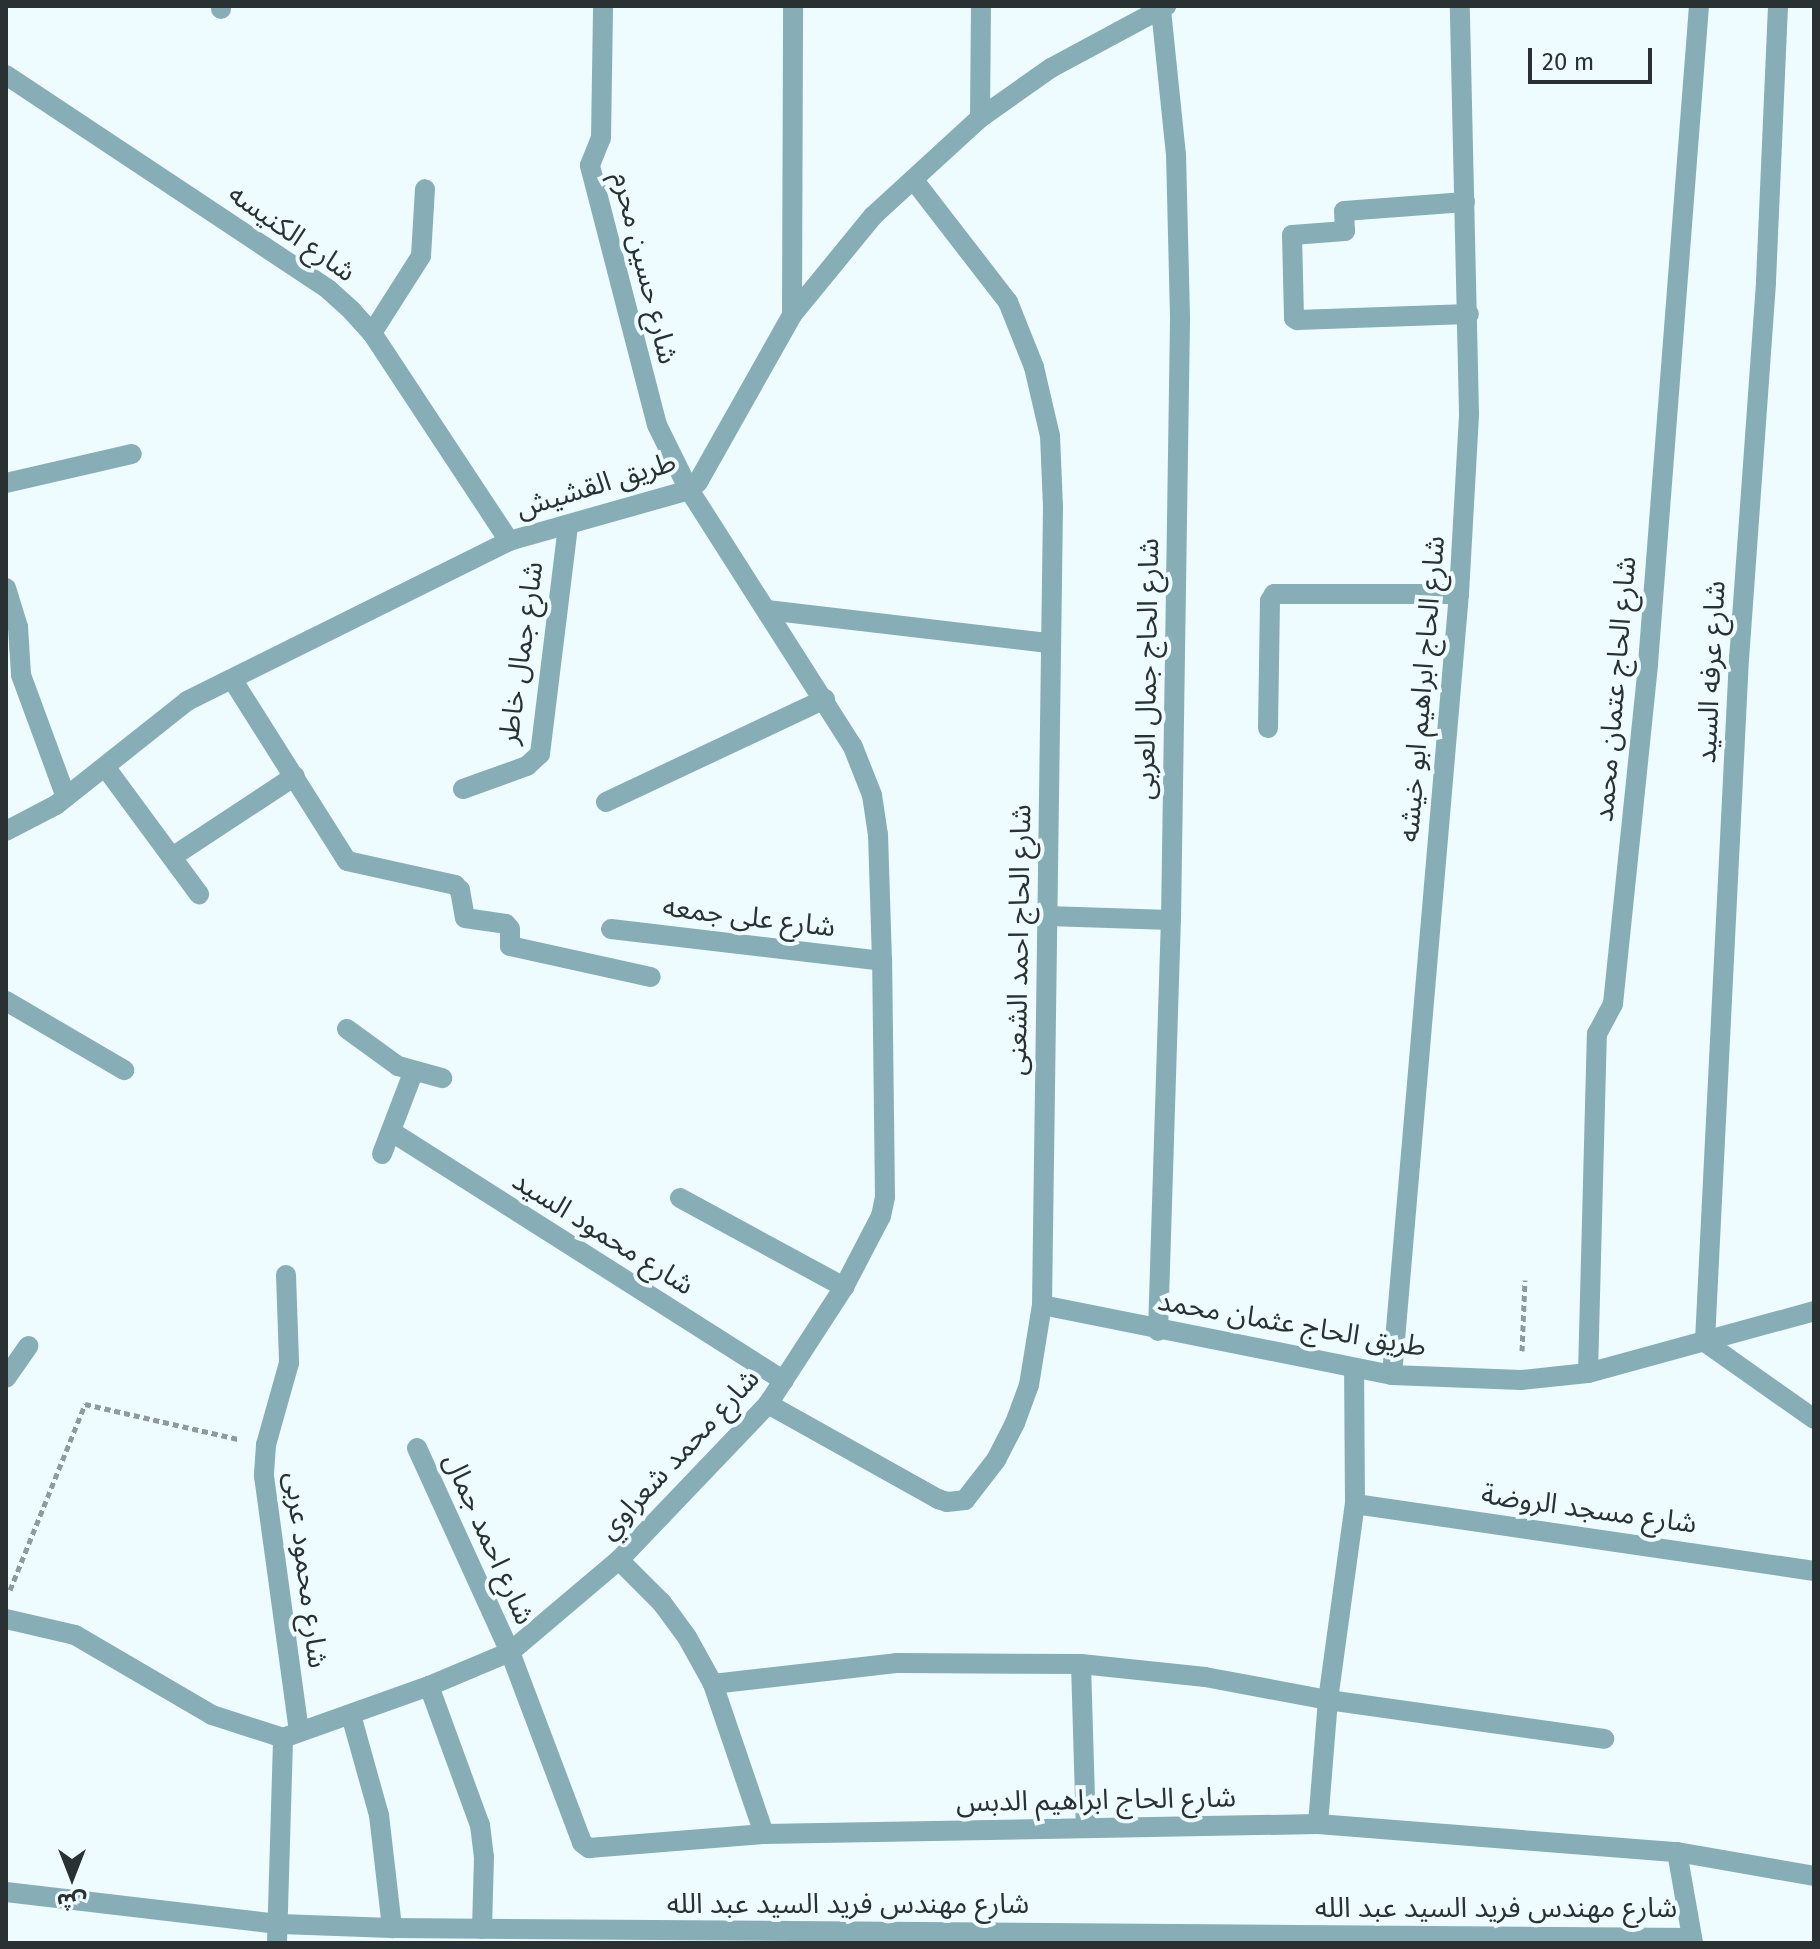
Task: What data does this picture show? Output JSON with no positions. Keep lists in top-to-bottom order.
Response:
{
  "streets": {
    "street": [
      "شارع الكنيسه",
      "شارع حسين محرم",
      "طريق القشيش",
      "شارع جمال خاطر",
      "شارع الحاج جمال العربى",
      "شارع عرفه السيد",
      "شارع الحاج ابراهيم ابو خيشه",
      "شارع الحاج عتمان محمد",
      "شارع على جمعه",
      "شارع الحاج احمد الشعنى",
      "شارع محمود السيد",
      "طريق الحاج عثمان محمد",
      "شارع محمد شعراوي",
      "شارع مسجد الروضة",
      "شارع احمد جمال",
      "شارع محمود عربى",
      "شارع الحاج ابراهيم الدبس",
      "شارع مهندس فريد السيد عبد الله"
    ]
  },
  "crossings": [
    ["شارع الكنيسه", "طريق القشيش"],
    ["شارع حسين محرم", "طريق القشيش"],
    ["شارع حسين محرم", "شارع محمد شعراوي"],
    ["طريق القشيش", "شارع جمال خاطر"],
    ["طريق القشيش", "شارع الحاج جمال العربى"],
    ["طريق القشيش", "شارع الحاج احمد الشعنى"],
    ["شارع الحاج جمال العربى", "طريق الحاج عثمان محمد"],
    ["شارع عرفه السيد", "طريق الحاج عثمان محمد"],
    ["شارع الحاج ابراهيم ابو خيشه", "طريق الحاج عثمان محمد"],
    ["شارع الحاج عتمان محمد", "طريق الحاج عثمان محمد"],
    ["شارع على جمعه", "شارع محمد شعراوي"],
    ["شارع الحاج احمد الشعنى", "طريق الحاج عثمان محمد"],
    ["شارع الحاج احمد الشعنى", "شارع محمد شعراوي"],
    ["شارع محمود السيد", "شارع محمد شعراوي"],
    ["شارع محمد شعراوي", "شارع احمد جمال"],
    ["شارع محمد شعراوي", "شارع محمود عربى"],
    ["شارع محمد شعراوي", "شارع الحاج ابراهيم الدبس"],
    ["شارع احمد جمال", "شارع الحاج ابراهيم الدبس"],
    ["شارع محمود عربى", "شارع مهندس فريد السيد عبد الله"]
  ],
  "scale_bar": "20 m",
  "north": "bottom"
}
